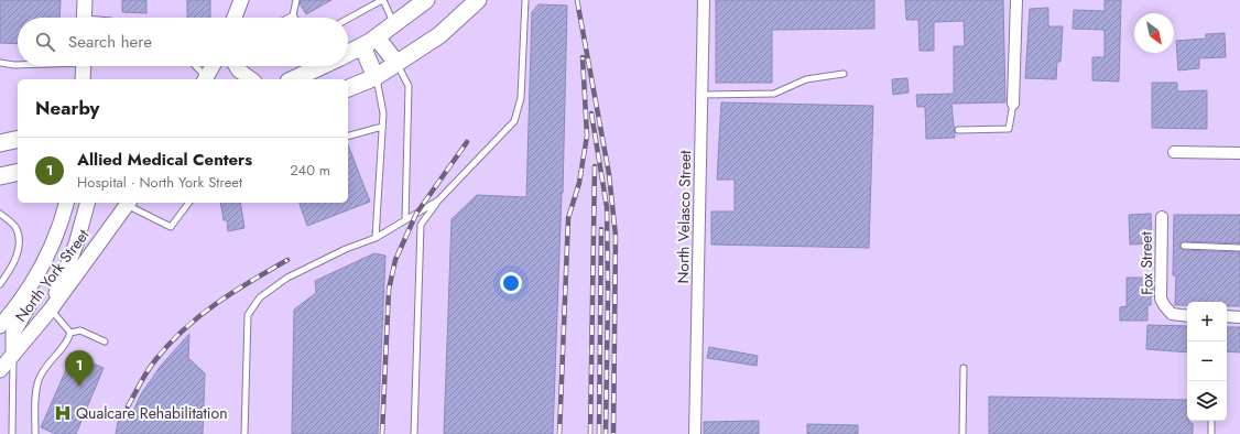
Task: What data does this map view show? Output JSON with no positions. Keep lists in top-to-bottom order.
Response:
{
  "streets": {
    "main road": ["North York Street"],
    "street": ["North Velasco Street", "Fox Street"]
  },
  "places": {
    "hospital": ["Qualcare Rehabilitation"]
  },
  "north": "bottom right",
  "page": {
    "search": "Search here",
    "heading": "Nearby",
    "list": [
      {
        "mark": "1",
        "name": "Allied Medical Centers",
        "note": "Hospital · North York Street",
        "value": "240 m"
      }
    ],
    "map_buttons": ["+", "−"],
    "pins": "1"
  }
}
